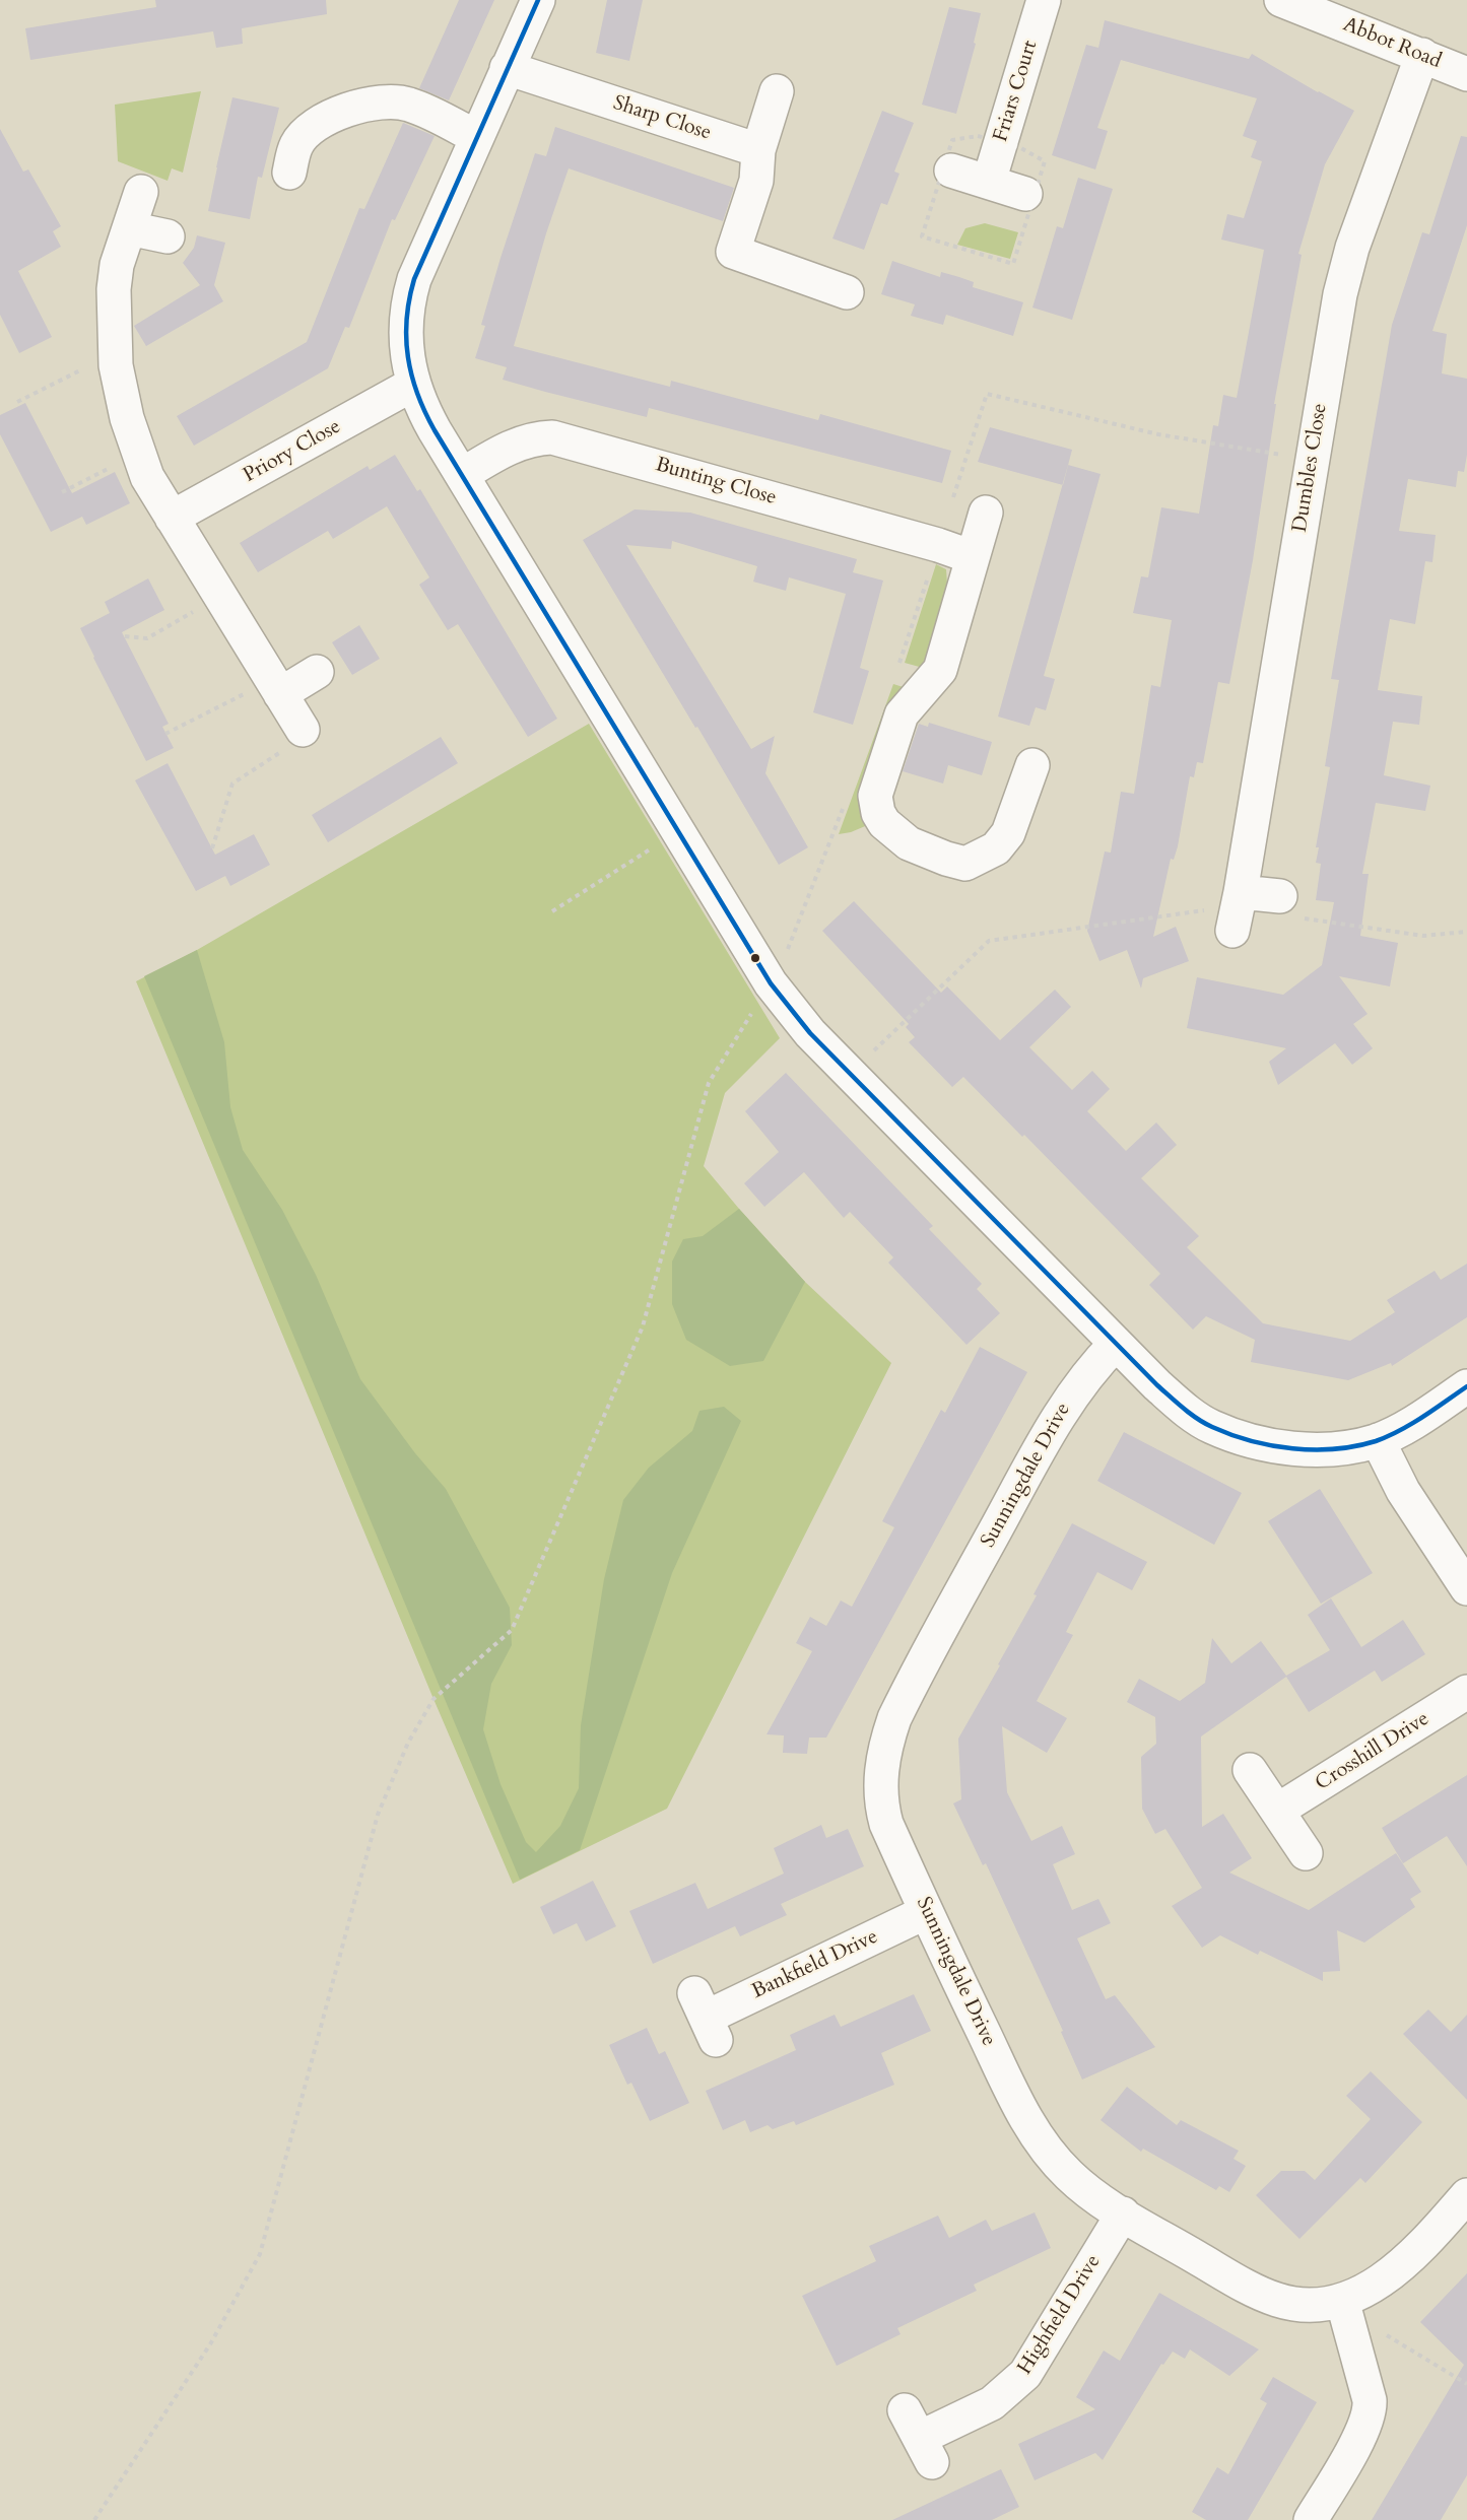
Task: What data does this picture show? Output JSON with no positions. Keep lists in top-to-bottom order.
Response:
{
  "streets": {
    "street": [
      "Abbot Road",
      "Friars Court",
      "Sharp Close",
      "Priory Close",
      "Dumbles Close",
      "Bunting Close",
      "Sunningdale Drive",
      "Crosshill Drive",
      "Bankfield Drive",
      "Highfield Drive"
    ]
  },
  "crossings": [
    ["Abbot Road", "Dumbles Close"],
    ["Sunningdale Drive", "Bankfield Drive"],
    ["Sunningdale Drive", "Highfield Drive"]
  ]
}
